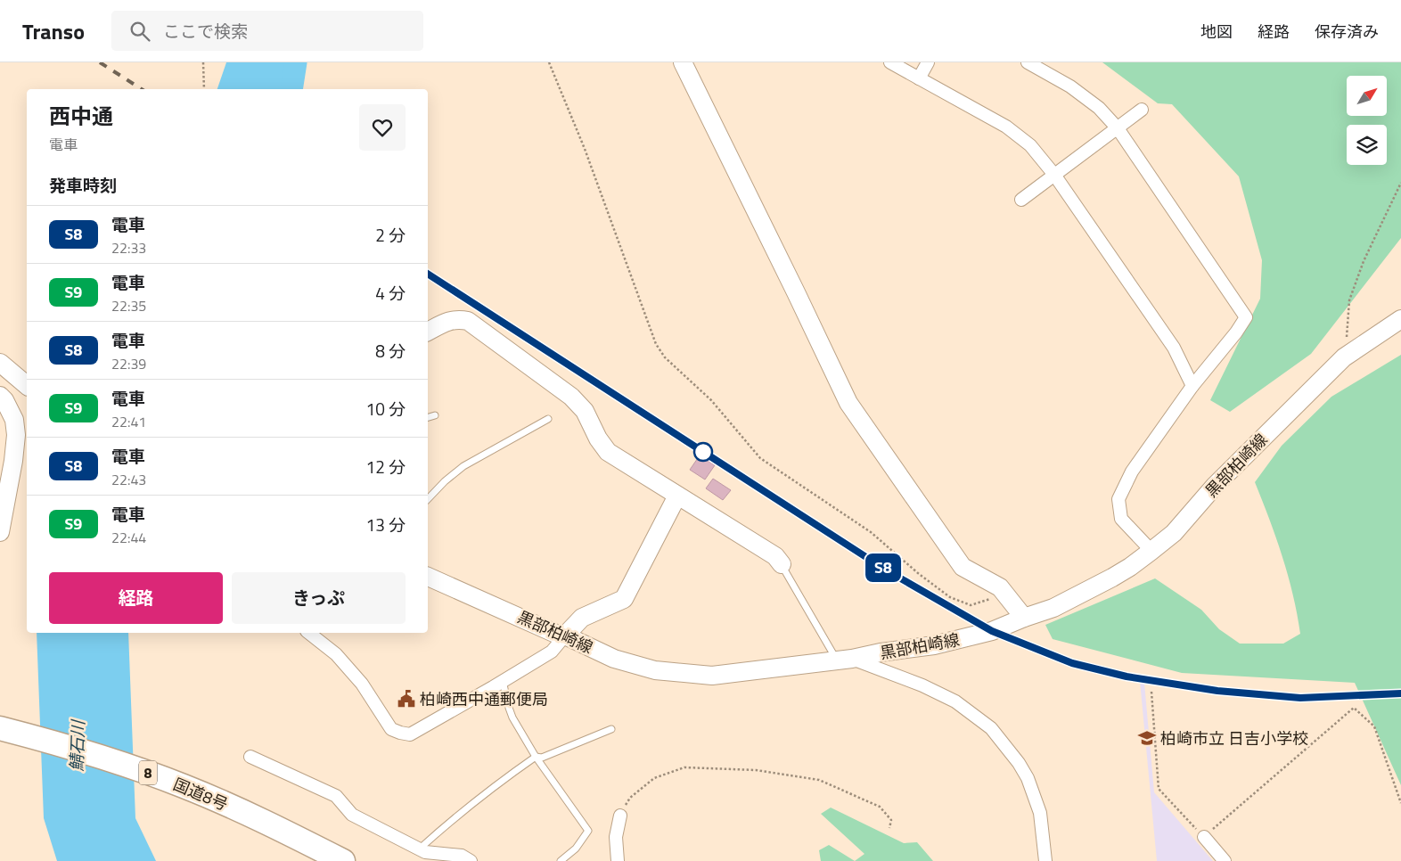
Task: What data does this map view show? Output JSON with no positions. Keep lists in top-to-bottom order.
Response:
{
  "streets": {
    "highway": ["8", "国道8号"],
    "main road": ["黒部柏崎線"]
  },
  "water": ["鯖石川"],
  "places": {
    "public building": ["柏崎西中通郵便局"],
    "school or university": ["柏崎市立 日吉小学校"]
  },
  "north": "top right",
  "page": {
    "header": "Transo",
    "search": "ここで検索",
    "nav": ["地図", "経路", "保存済み"],
    "on_map": "S8",
    "heading": [
      ["西中通", "電車"],
      "発車時刻"
    ],
    "list": [
      {
        "mark": "S8",
        "name": "電車",
        "note": "22:33",
        "value": "2 分"
      },
      {
        "mark": "S9",
        "name": "電車",
        "note": "22:35",
        "value": "4 分"
      },
      {
        "mark": "S8",
        "name": "電車",
        "note": "22:39",
        "value": "8 分"
      },
      {
        "mark": "S9",
        "name": "電車",
        "note": "22:41",
        "value": "10 分"
      },
      {
        "mark": "S8",
        "name": "電車",
        "note": "22:43",
        "value": "12 分"
      },
      {
        "mark": "S9",
        "name": "電車",
        "note": "22:44",
        "value": "13 分"
      }
    ],
    "buttons": ["経路", "きっぷ"]
  }
}
